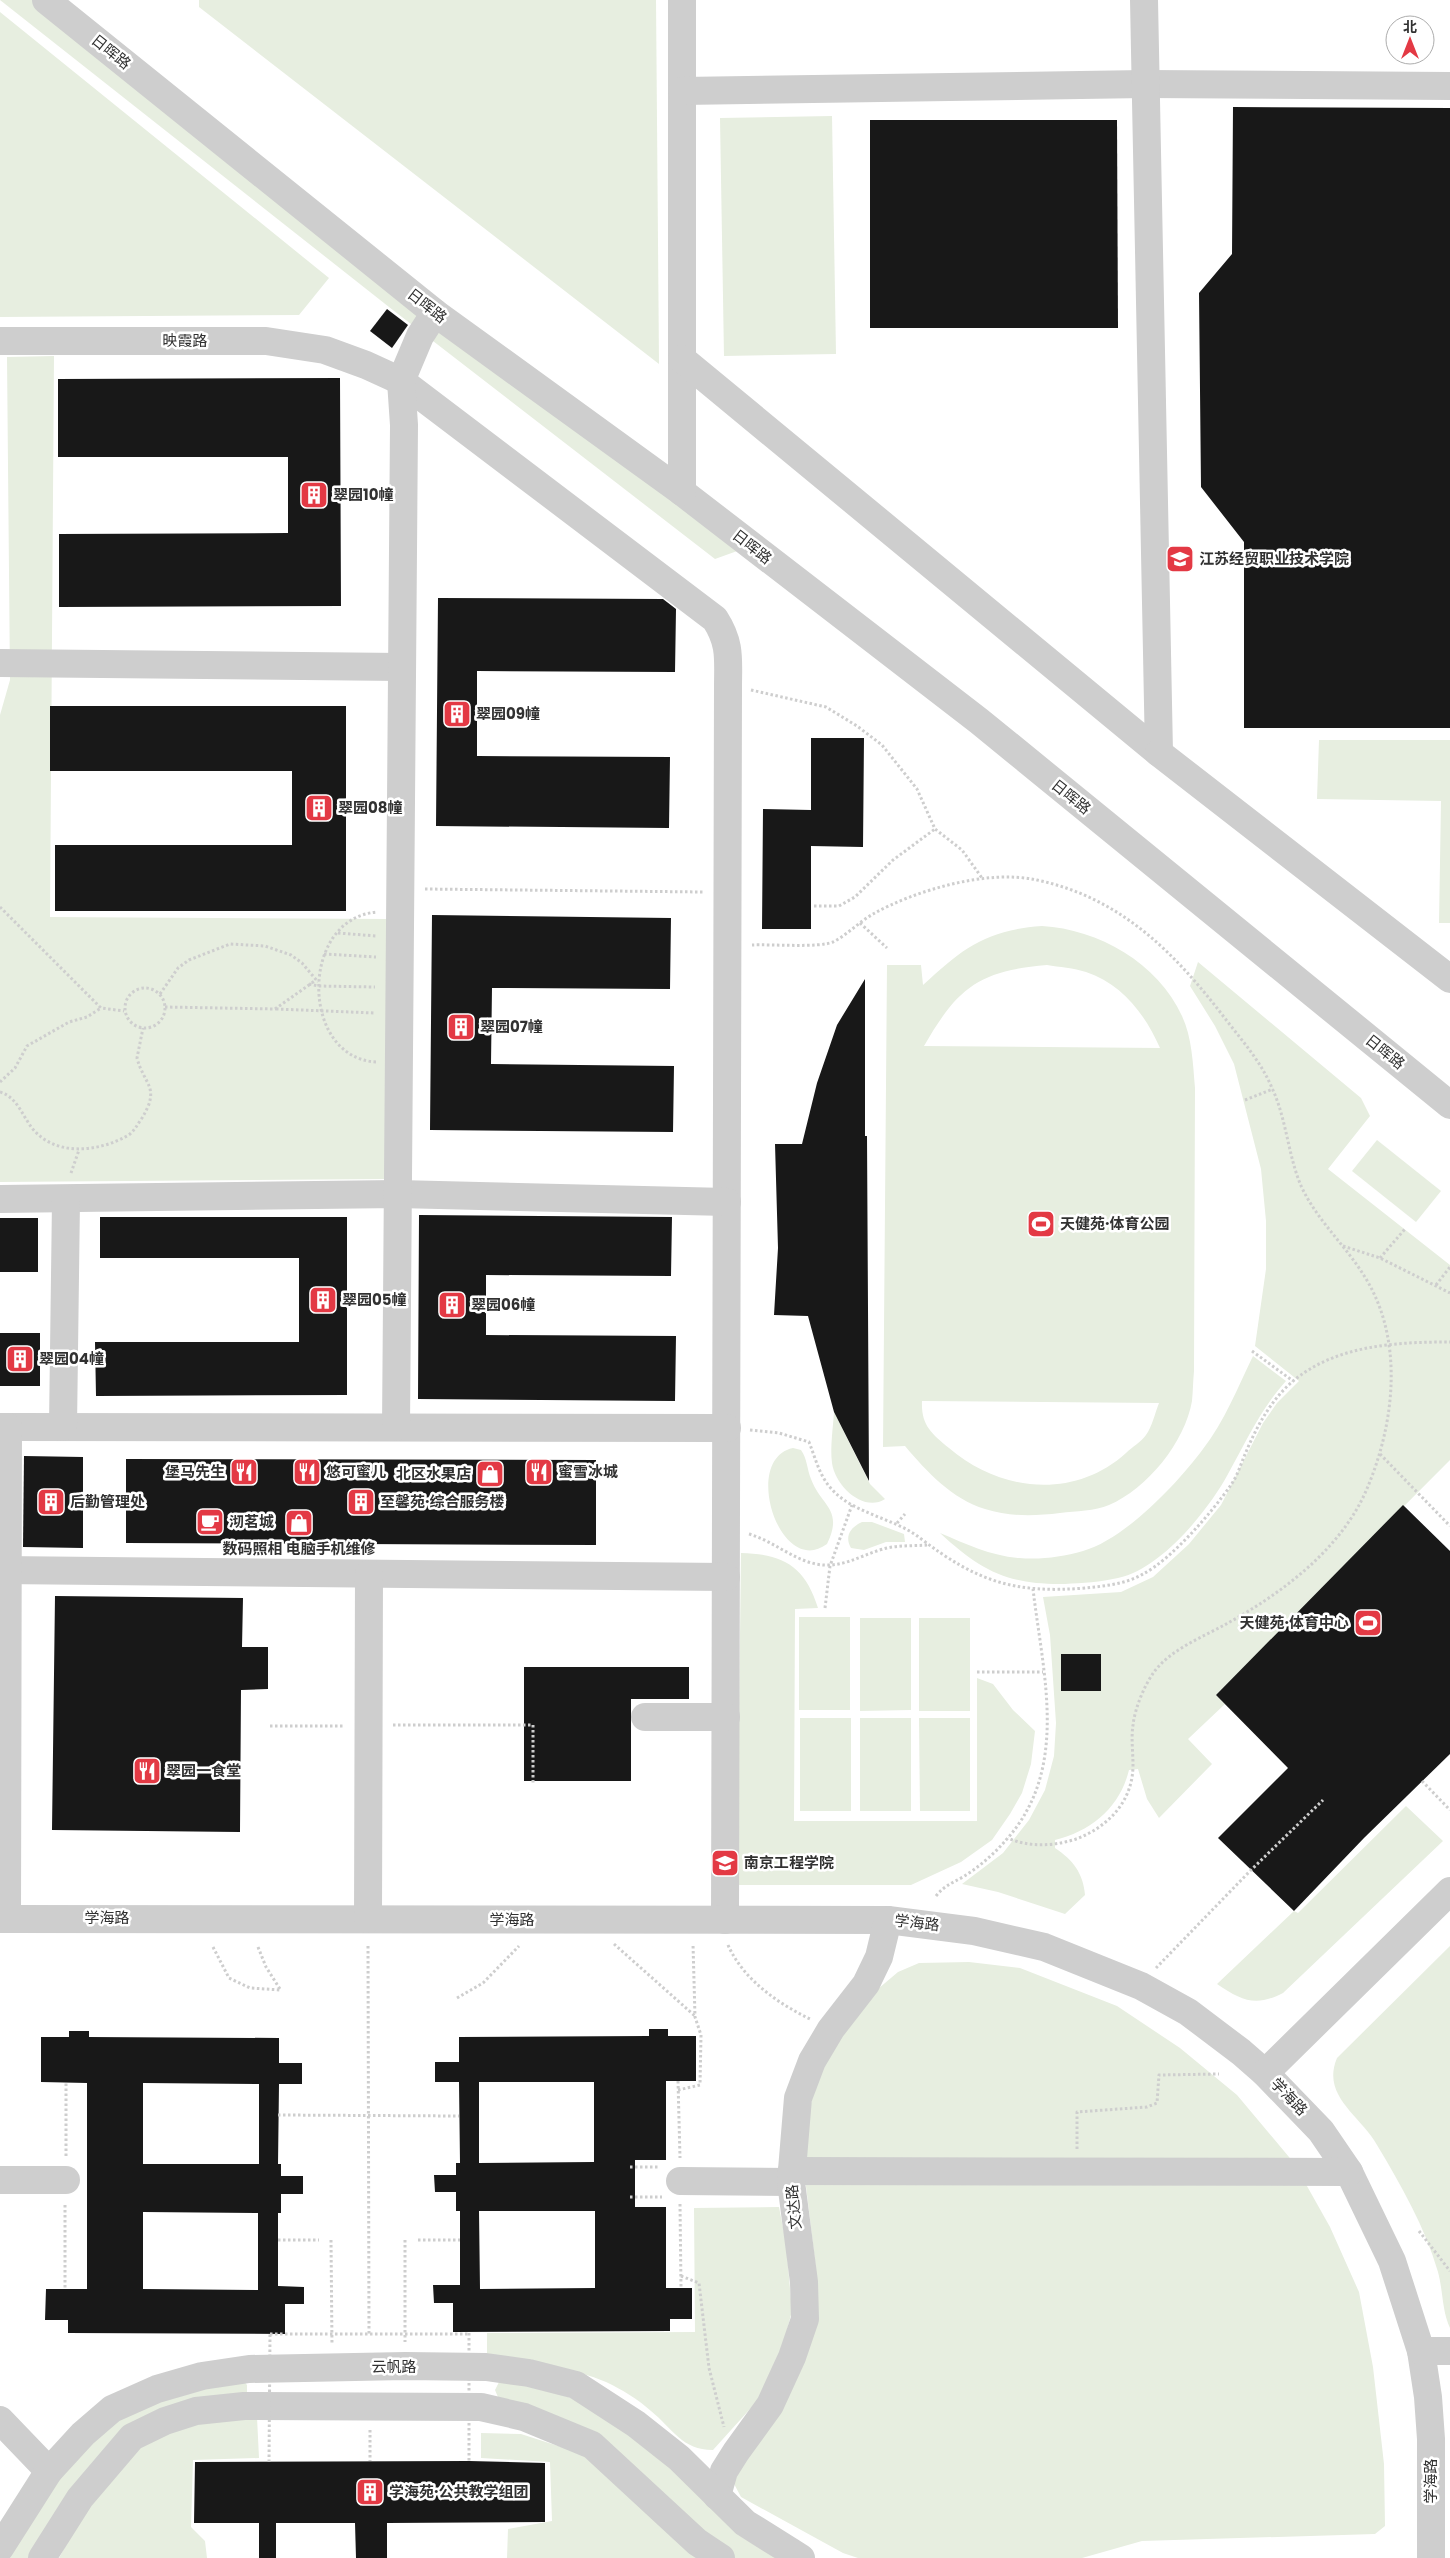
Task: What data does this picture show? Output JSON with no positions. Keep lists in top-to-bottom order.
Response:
{
  "streets": {
    "street": [
      "日晖路",
      "映霞路",
      "学海路",
      "文达路",
      "云帆路"
    ]
  },
  "crossings": [
    ["映霞路", "学海路"],
    ["学海路", "文达路"],
    ["文达路", "云帆路"]
  ],
  "places": {
    "building": [
      "翠园10幢",
      "翠园09幢",
      "翠园08幢",
      "翠园07幢",
      "翠园05幢",
      "翠园06幢",
      "翠园04幢",
      "后勤管理处",
      "至馨苑·综合服务楼",
      "学海苑·公共教学组团"
    ],
    "school or university": ["江苏经贸职业技术学院", "南京工程学院"],
    "sports": ["天健苑·体育公园", "天健苑·体育中心"],
    "restaurant": [
      "堡马先生",
      "悠可蜜儿",
      "蜜雪冰城",
      "翠园一食堂"
    ],
    "shop": ["北区水果店", "数码照相 电脑手机维修"],
    "cafe": ["沏茗城"]
  },
  "north": "top"
}
